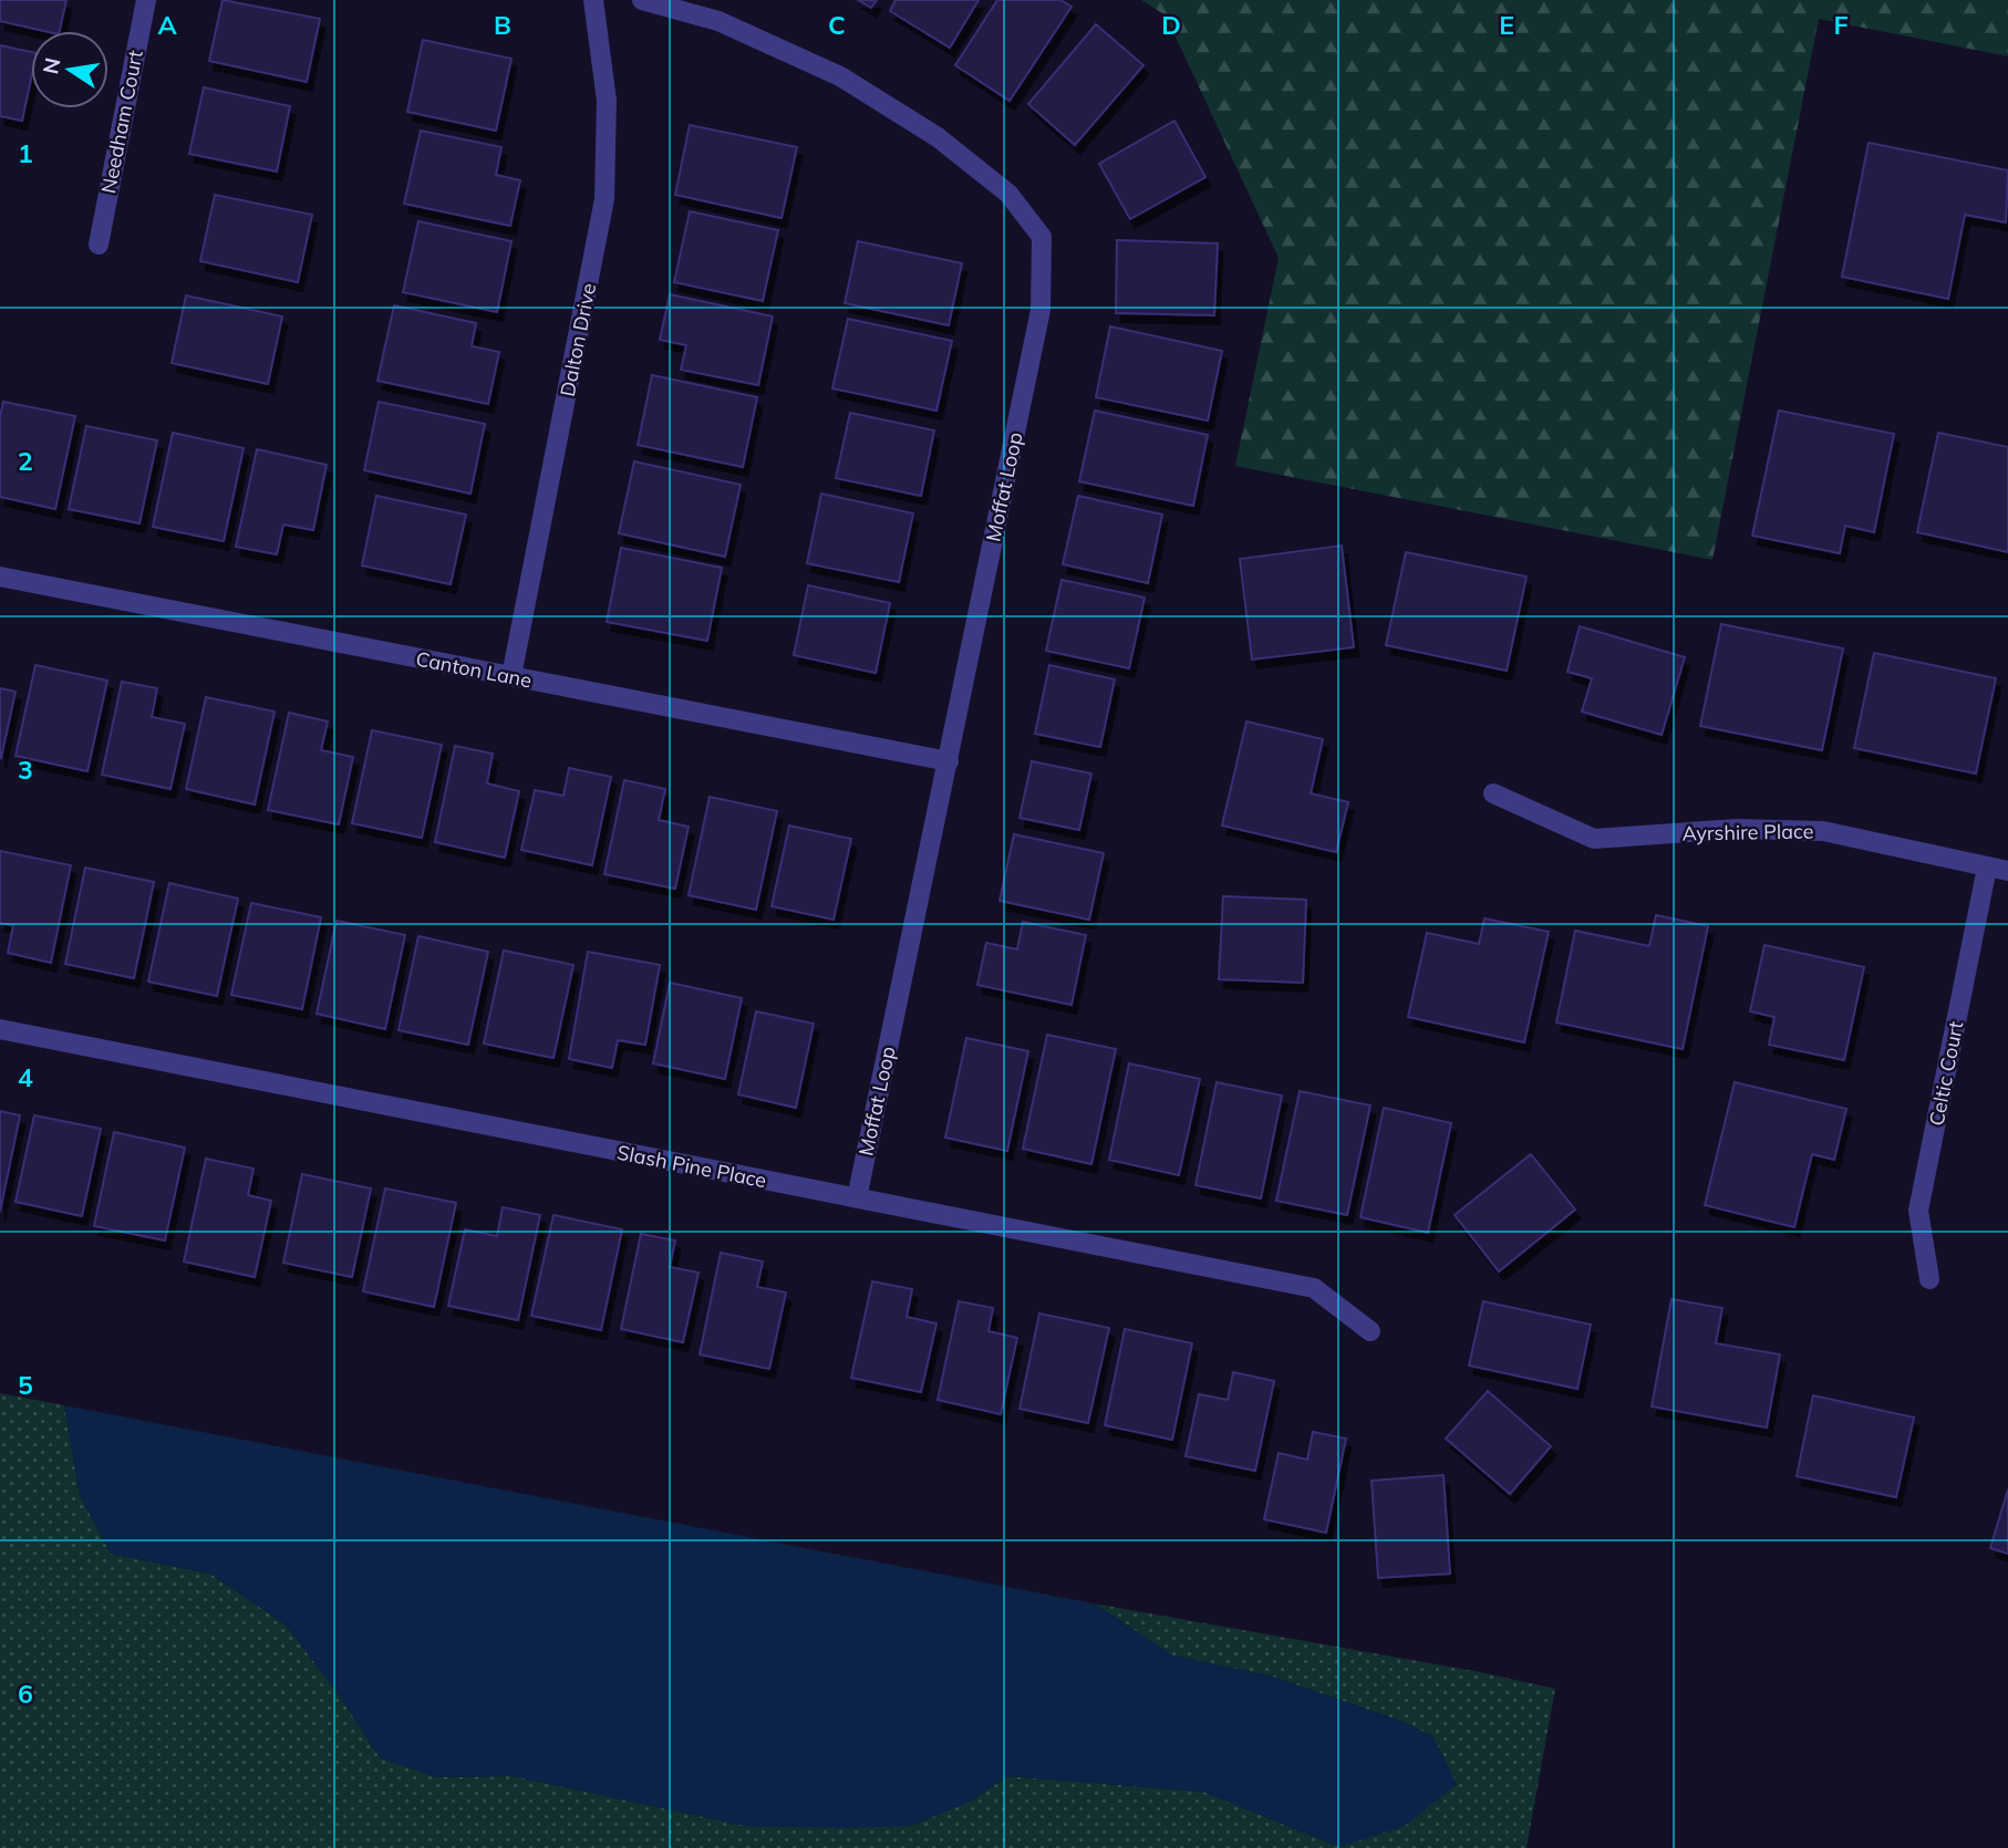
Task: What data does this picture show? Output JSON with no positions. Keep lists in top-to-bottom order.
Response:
{
  "streets": {
    "street": [
      "Needham Court",
      "Dalton Drive",
      "Moffat Loop",
      "Canton Lane",
      "Ayrshire Place",
      "Celtic Court",
      "Slash Pine Place"
    ]
  },
  "crossings": [
    ["Dalton Drive", "Canton Lane"],
    ["Moffat Loop", "Canton Lane"],
    ["Moffat Loop", "Slash Pine Place"],
    ["Ayrshire Place", "Celtic Court"]
  ],
  "north": "left",
  "grid": {
    "columns": [
      "A",
      "B",
      "C",
      "D",
      "E",
      "F"
    ],
    "rows": [
      "1",
      "2",
      "3",
      "4",
      "5",
      "6"
    ]
  }
}
